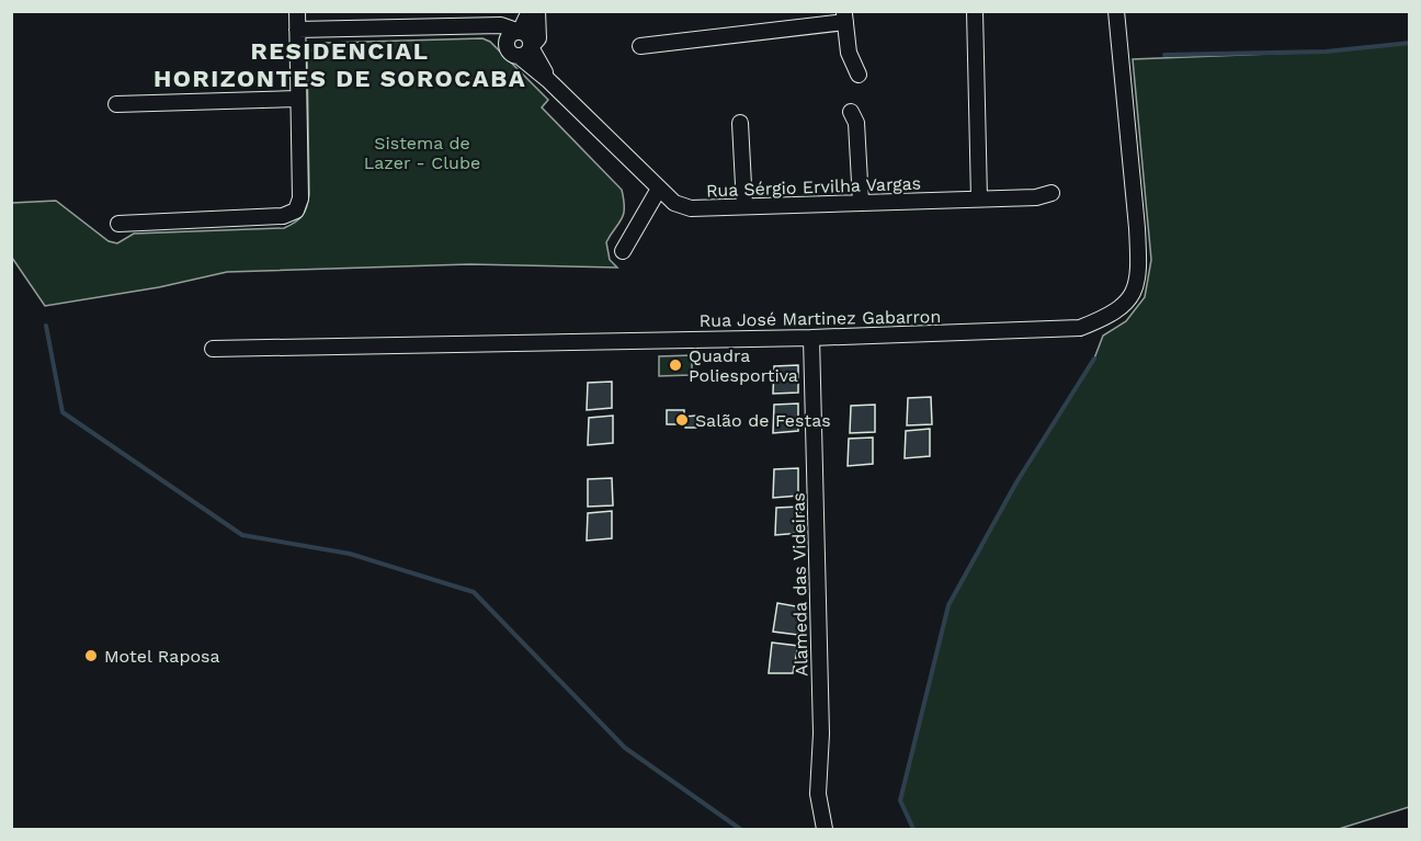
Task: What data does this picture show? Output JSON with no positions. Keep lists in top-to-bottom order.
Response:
{
  "streets": {
    "street": ["Rua Sérgio Ervilha Vargas", "Rua José Martinez Gabarron", "Alameda das Videiras"]
  },
  "crossings": [
    ["Rua José Martinez Gabarron", "Alameda das Videiras"]
  ],
  "districts": ["RESIDENCIAL HORIZONTES DE SOROCABA"],
  "parks": ["Sistema de Lazer - Clube"],
  "places": ["Quadra Poliesportiva", "Salão de Festas", "Motel Raposa"]
}
